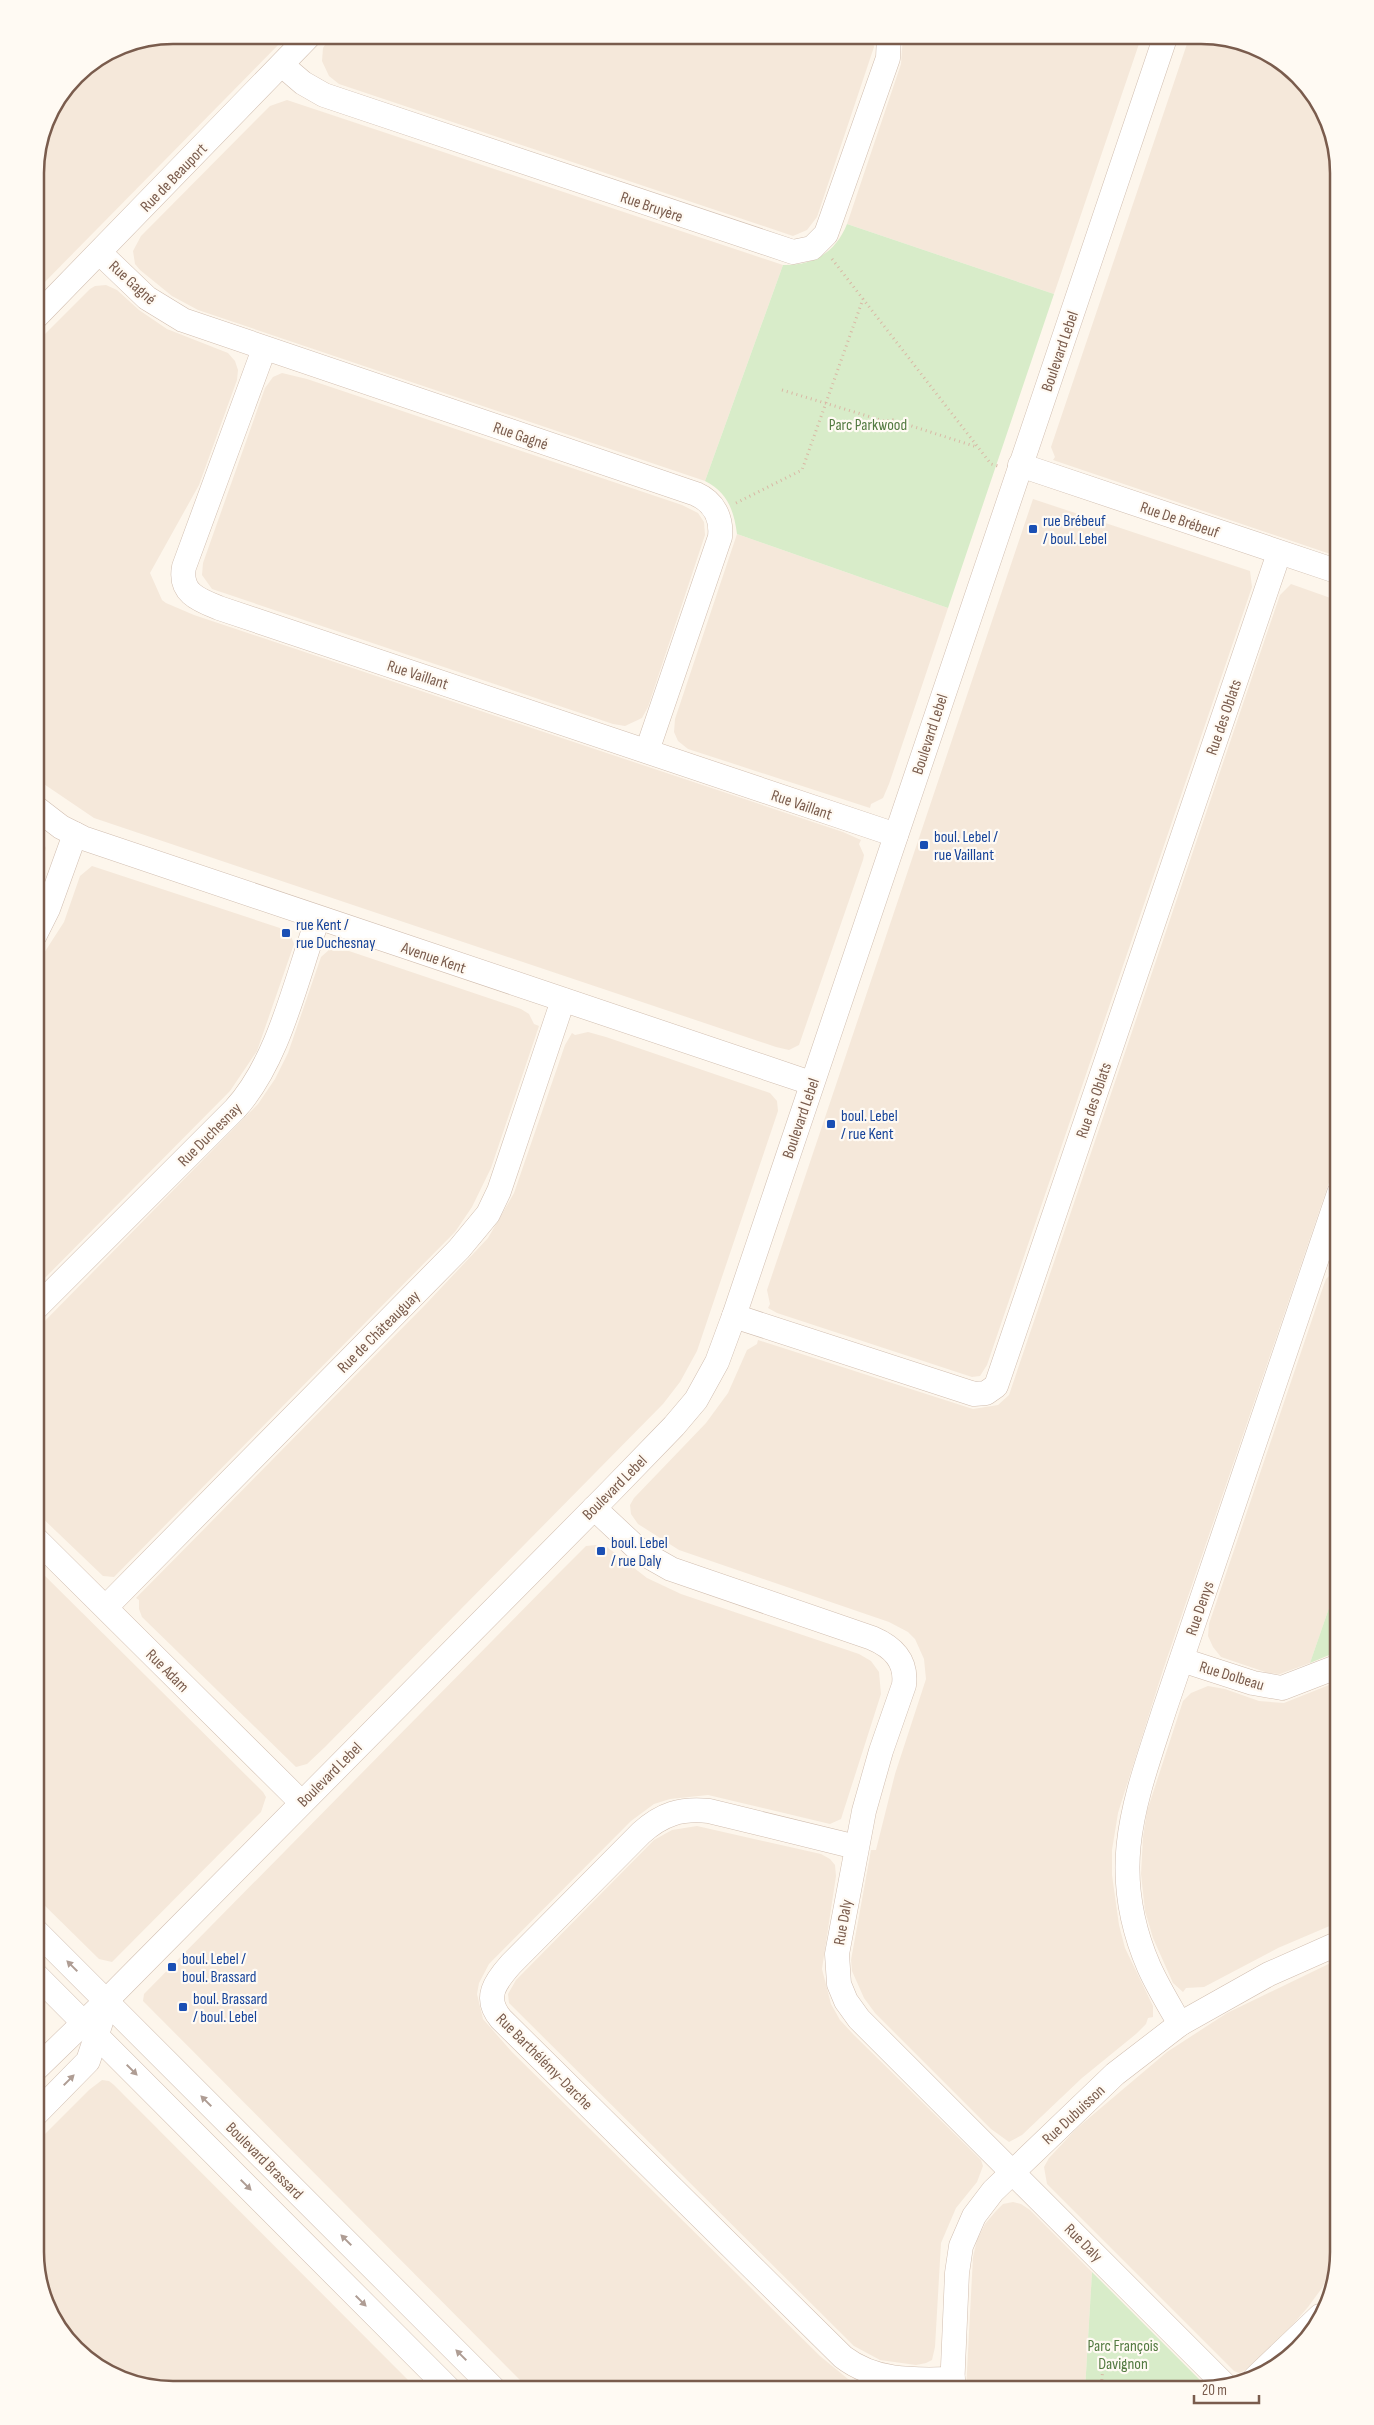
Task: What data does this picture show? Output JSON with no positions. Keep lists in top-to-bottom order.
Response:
{
  "streets": {
    "street": [
      "Rue de Beauport",
      "Rue Bruyère",
      "Rue Gagné",
      "Boulevard Lebel",
      "Rue De Brébeuf",
      "Rue Vaillant",
      "Rue des Oblats",
      "Avenue Kent",
      "Rue Duchesnay",
      "Rue de Châteauguay",
      "Rue Denys",
      "Rue Adam",
      "Rue Dolbeau",
      "Rue Daly",
      "Rue Barthélémy-Darche",
      "Rue Dubuisson",
      "Boulevard Brassard"
    ]
  },
  "crossings": [
    ["Rue de Beauport", "Rue Bruyère"],
    ["Rue de Beauport", "Rue Gagné"],
    ["Rue Gagné", "Rue Vaillant"],
    ["Boulevard Lebel", "Rue De Brébeuf"],
    ["Boulevard Lebel", "Rue Vaillant"],
    ["Boulevard Lebel", "Rue des Oblats"],
    ["Boulevard Lebel", "Avenue Kent"],
    ["Boulevard Lebel", "Rue Adam"],
    ["Boulevard Lebel", "Rue Daly"],
    ["Boulevard Lebel", "Boulevard Brassard"],
    ["Rue De Brébeuf", "Rue des Oblats"],
    ["Avenue Kent", "Rue Duchesnay"],
    ["Avenue Kent", "Rue de Châteauguay"],
    ["Rue de Châteauguay", "Rue Adam"],
    ["Rue Denys", "Rue Dolbeau"],
    ["Rue Denys", "Rue Dubuisson"],
    ["Rue Daly", "Rue Barthélémy-Darche"],
    ["Rue Daly", "Rue Dubuisson"]
  ],
  "parks": ["Parc Parkwood", "Parc François Davignon"],
  "places": {
    "transit": [
      "rue Brébeuf / boul. Lebel",
      "boul. Lebel / rue Vaillant",
      "rue Kent / rue Duchesnay",
      "boul. Lebel / rue Kent",
      "boul. Lebel / rue Daly",
      "boul. Lebel / boul. Brassard",
      "boul. Brassard / boul. Lebel"
    ]
  },
  "scale_bar": "20 m"
}
